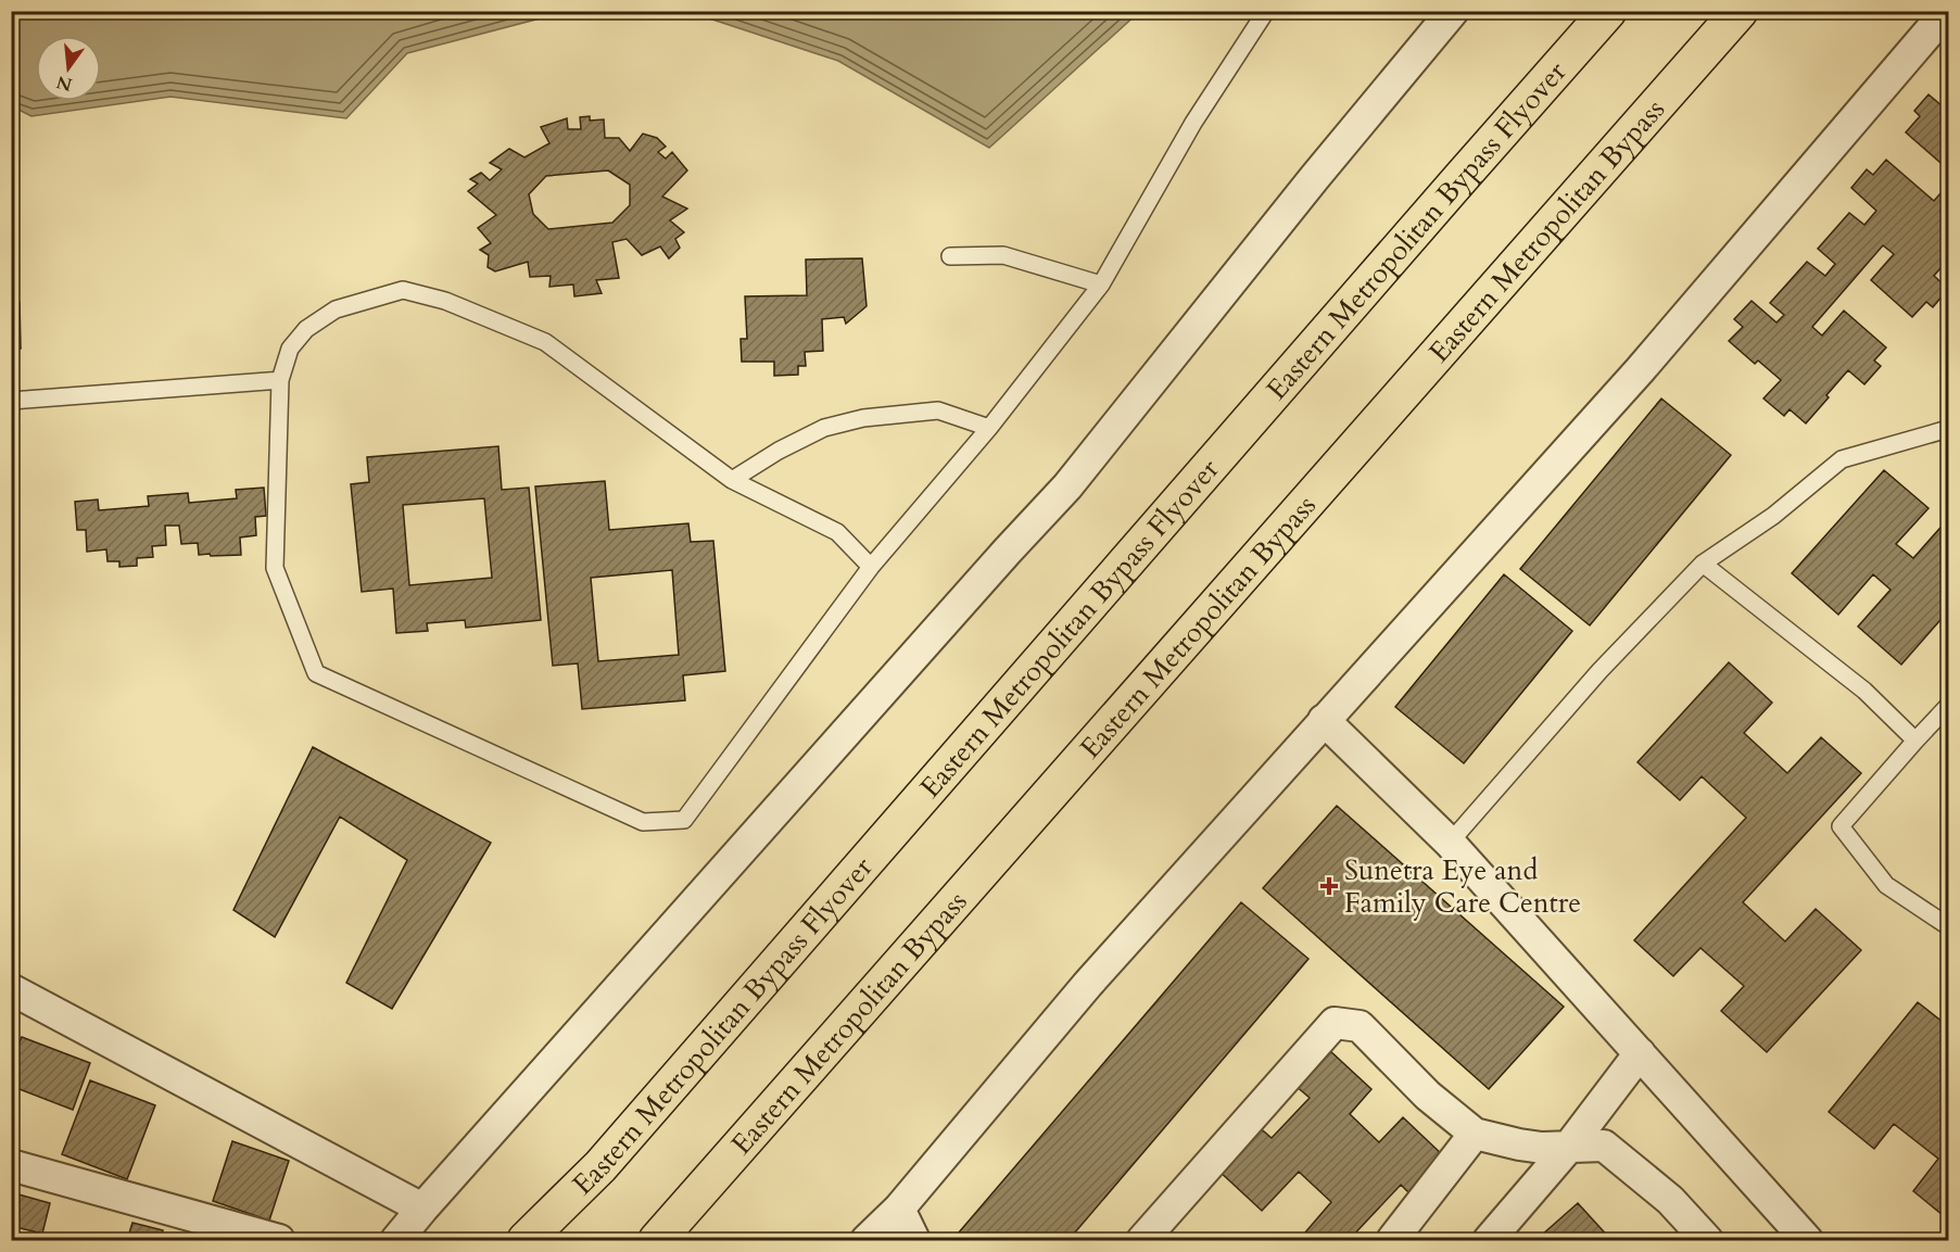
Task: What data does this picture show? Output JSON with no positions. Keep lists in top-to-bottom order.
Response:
{
  "streets": {
    "main road": ["Eastern Metropolitan Bypass Flyover", "Eastern Metropolitan Bypass"]
  },
  "places": {
    "health": ["Sunetra Eye and Family Care Centre"]
  },
  "north": "bottom"
}
